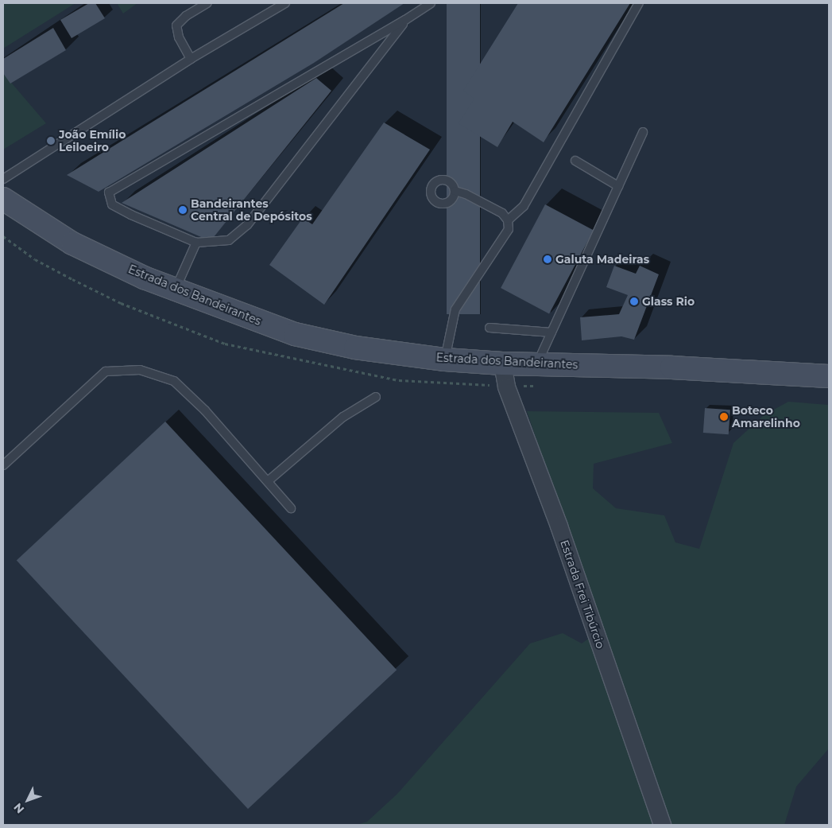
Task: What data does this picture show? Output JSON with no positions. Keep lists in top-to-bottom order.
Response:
{
  "streets": {
    "main road": ["Estrada dos Bandeirantes"],
    "street": ["Estrada Frei Tibúrcio"]
  },
  "crossings": [
    ["Estrada dos Bandeirantes", "Estrada Frei Tibúrcio"]
  ],
  "places": [
    "João Emílio Leiloeiro",
    "Bandeirantes Central de Depósitos",
    "Galuta Madeiras",
    "Glass Rio",
    "Boteco Amarelinho"
  ],
  "north": "bottom left"
}
